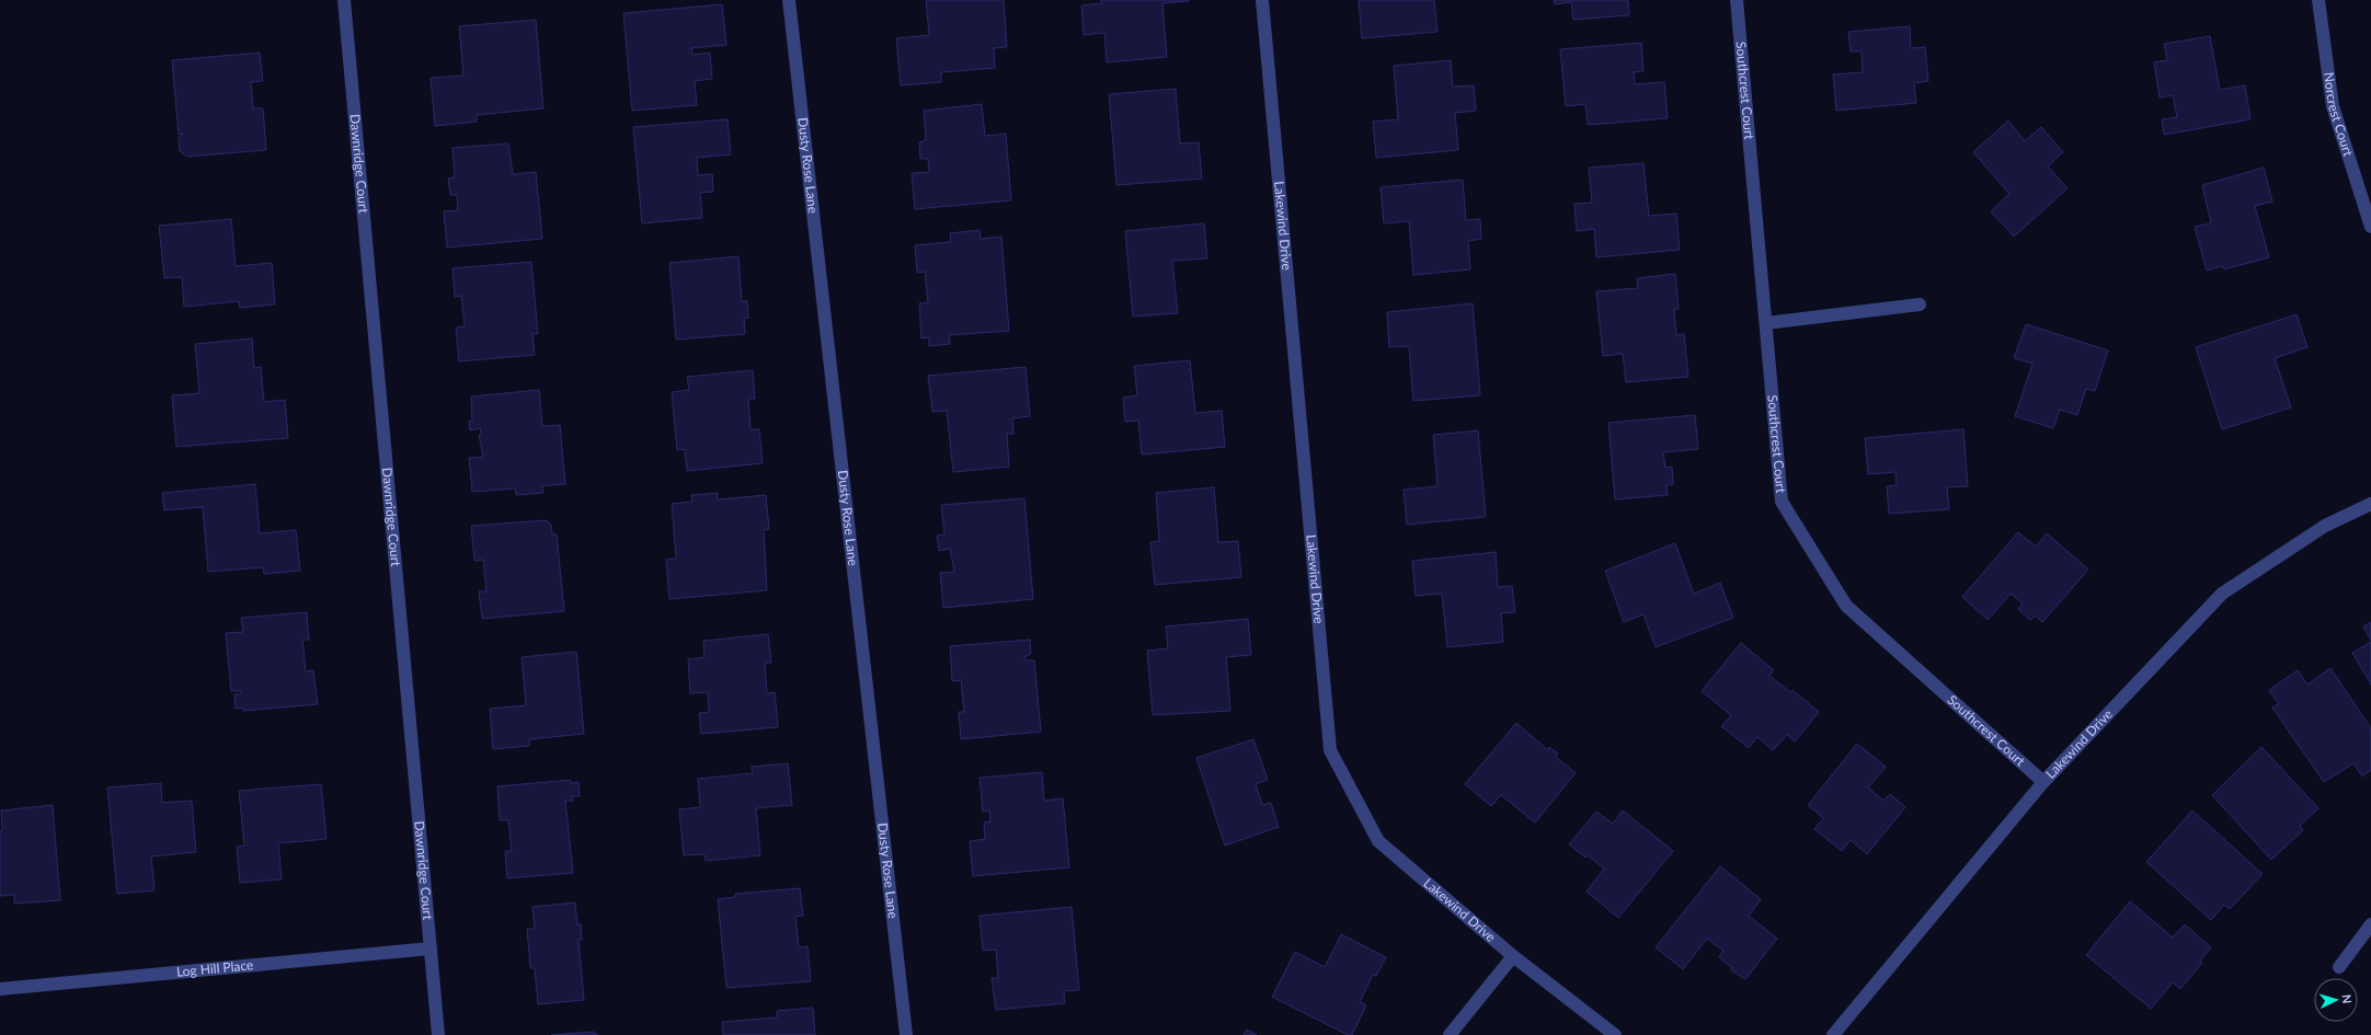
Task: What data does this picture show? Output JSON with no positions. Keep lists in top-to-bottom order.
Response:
{
  "streets": {
    "street": [
      "Southcrest Court",
      "Norcrest Court",
      "Dawnridge Court",
      "Dusty Rose Lane",
      "Lakewind Drive",
      "Log Hill Place"
    ]
  },
  "crossings": [
    ["Southcrest Court", "Lakewind Drive"],
    ["Dawnridge Court", "Log Hill Place"]
  ],
  "north": "right"
}
